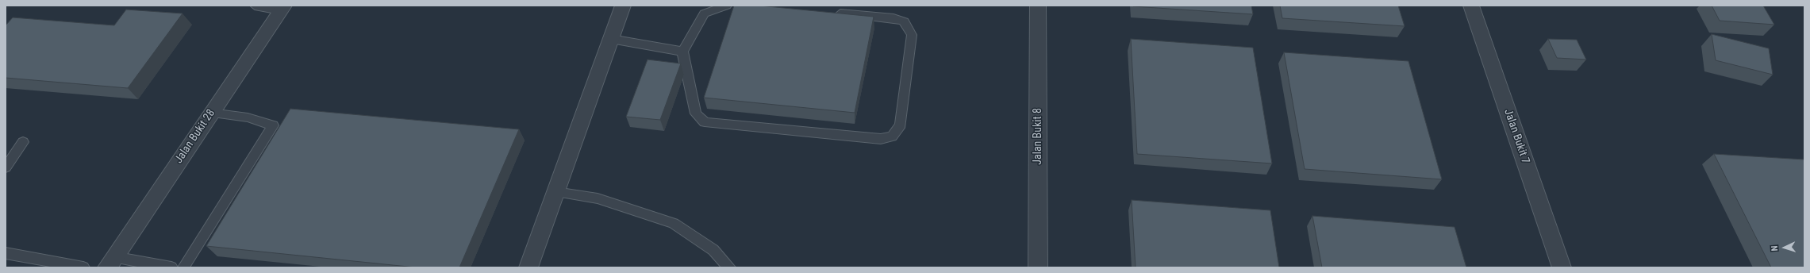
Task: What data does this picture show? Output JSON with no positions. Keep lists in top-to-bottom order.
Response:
{
  "streets": {
    "street": ["Jalan Bukit 28", "Jalan Bukit 8", "Jalan Bukit 7"]
  },
  "north": "left"
}
